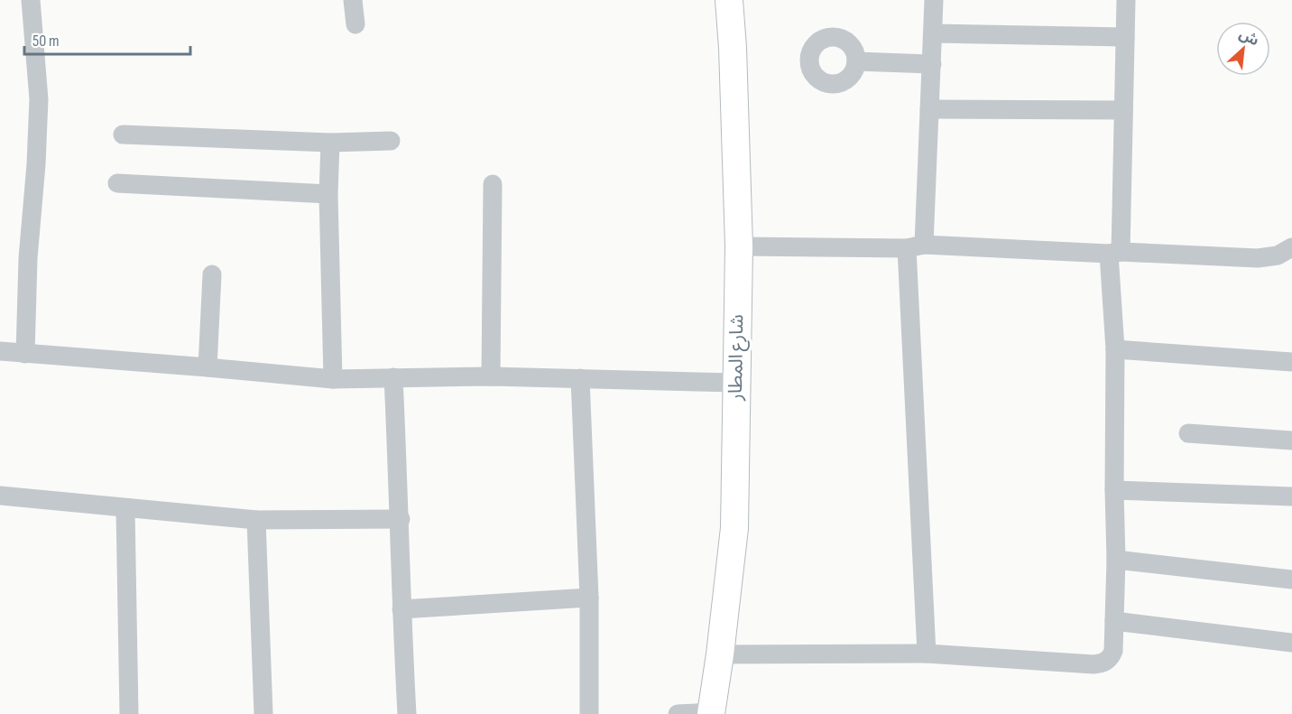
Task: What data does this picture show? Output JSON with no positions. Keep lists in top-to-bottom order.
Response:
{
  "streets": {
    "street": ["شارع المطار"]
  },
  "scale_bar": "50 m",
  "north": "top right"
}
